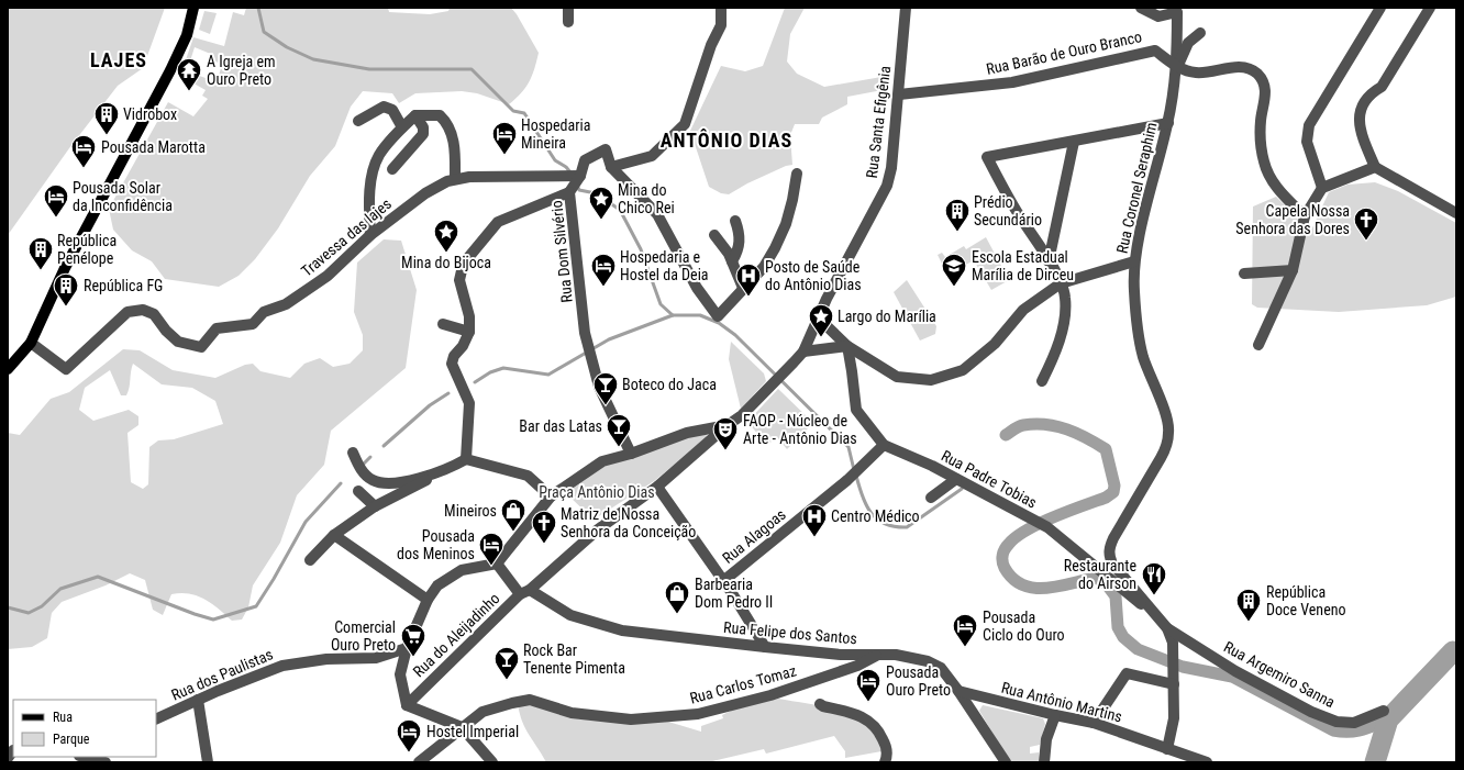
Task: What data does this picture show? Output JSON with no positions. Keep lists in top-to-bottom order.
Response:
{
  "streets": {
    "street": [
      "Rua Barão de Ouro Branco",
      "Rua Santa Efigênia",
      "Rua Coronel Seraphim",
      "Travessa das lajes",
      "Rua Dom Silvério",
      "Rua Padre Tobias",
      "Rua Alagoas",
      "Rua Felipe dos Santos",
      "Rua do Aleijadinho",
      "Rua dos Paulistas",
      "Rua Argemiro Sanna",
      "Rua Carlos Tomaz",
      "Rua Antônio Martins"
    ]
  },
  "crossings": [
    ["Rua Barão de Ouro Branco", "Rua Santa Efigênia"],
    ["Rua Barão de Ouro Branco", "Rua Coronel Seraphim"],
    ["Rua Coronel Seraphim", "Rua Padre Tobias"],
    ["Rua Coronel Seraphim", "Rua Argemiro Sanna"],
    ["Rua Coronel Seraphim", "Rua Antônio Martins"],
    ["Travessa das lajes", "Rua Dom Silvério"],
    ["Rua Padre Tobias", "Rua Alagoas"],
    ["Rua Padre Tobias", "Rua Argemiro Sanna"],
    ["Rua Felipe dos Santos", "Rua do Aleijadinho"],
    ["Rua Felipe dos Santos", "Rua Carlos Tomaz"],
    ["Rua Felipe dos Santos", "Rua Antônio Martins"]
  ],
  "districts": ["LAJES", "ANTÔNIO DIAS"],
  "parks": ["Praça Antônio Dias"],
  "places": {
    "temple": ["A Igreja em Ouro Preto"],
    "building": [
      "Vidrobox",
      "Prédio Secundário",
      "República Penélope",
      "República FG",
      "República Doce Veneno"
    ],
    "hotel": [
      "Hospedaria Mineira",
      "Pousada Marotta",
      "Pousada Solar da Inconfidência",
      "Hospedaria e Hostel da Deia",
      "Pousada dos Meninos",
      "Pousada Ciclo do Ouro",
      "Pousada Ouro Preto",
      "Hostel Imperial"
    ],
    "place": ["Mina do Chico Rei", "Mina do Bijoca", "Largo do Marília"],
    "church": ["Capela Nossa Senhora das Dores", "Matriz de Nossa Senhora da Conceição"],
    "school or university": ["Escola Estadual Marília de Dirceu"],
    "hospital": ["Posto de Saúde do Antônio Dias", "Centro Médico"],
    "bar": ["Boteco do Jaca", "Bar das Latas", "Rock Bar Tenente Pimenta"],
    "theatre": ["FAOP - Núcleo de Arte - Antônio Dias"],
    "shop": ["Mineiros", "Barbearia Dom Pedro II"],
    "restaurant": ["Restaurante do Airson"],
    "supermarket": ["Comercial Ouro Preto"]
  },
  "legend": ["Rua", "Parque"]
}
